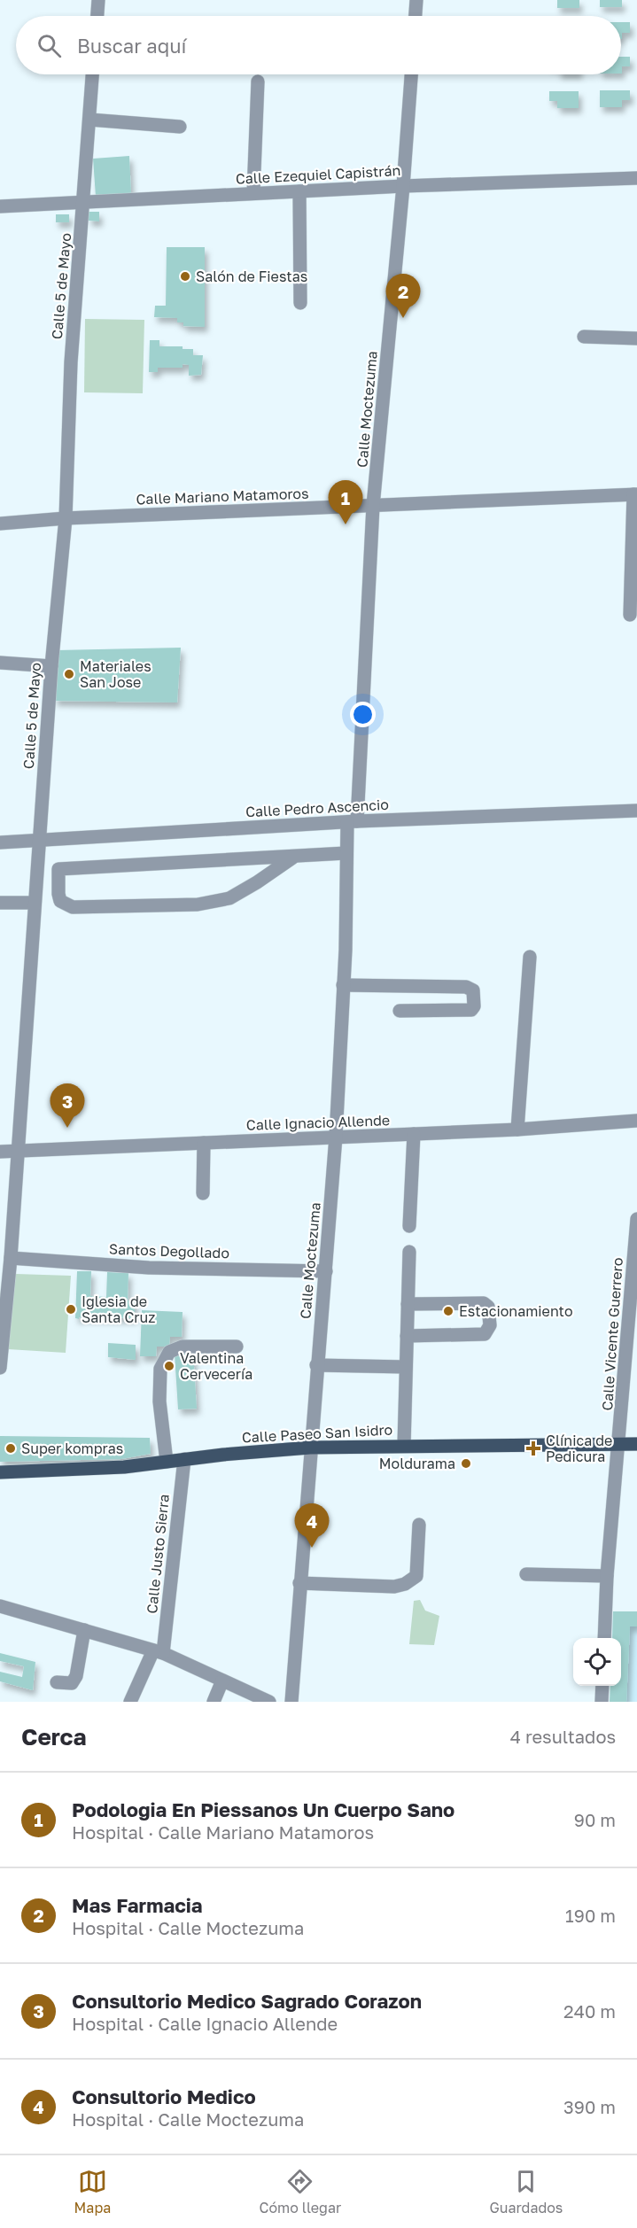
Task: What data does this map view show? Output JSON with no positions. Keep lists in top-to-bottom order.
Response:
{
  "streets": {
    "main road": ["Calle Paseo San Isidro"],
    "street": [
      "Calle Ezequiel Capistrán",
      "Calle 5 de Mayo",
      "Calle Moctezuma",
      "Calle Mariano Matamoros",
      "Calle Pedro Ascencio",
      "Calle Ignacio Allende",
      "Santos Degollado",
      "Calle Vicente Guerrero",
      "Calle Justo Sierra"
    ]
  },
  "crossings": [
    ["Calle Ezequiel Capistrán", "Calle 5 de Mayo"],
    ["Calle Ezequiel Capistrán", "Calle Moctezuma"],
    ["Calle 5 de Mayo", "Calle Mariano Matamoros"],
    ["Calle 5 de Mayo", "Calle Pedro Ascencio"],
    ["Calle 5 de Mayo", "Calle Ignacio Allende"],
    ["Calle 5 de Mayo", "Santos Degollado"],
    ["Calle Moctezuma", "Calle Mariano Matamoros"],
    ["Calle Moctezuma", "Calle Pedro Ascencio"],
    ["Calle Moctezuma", "Calle Ignacio Allende"],
    ["Calle Moctezuma", "Santos Degollado"],
    ["Calle Moctezuma", "Calle Paseo San Isidro"],
    ["Calle Vicente Guerrero", "Calle Paseo San Isidro"],
    ["Calle Paseo San Isidro", "Calle Justo Sierra"]
  ],
  "places": {
    "other": [
      "Salón de Fiestas",
      "Materiales San Jose",
      "Iglesia de Santa Cruz",
      "Estacionamiento",
      "Valentina Cervecería",
      "Super kompras",
      "Moldurama"
    ],
    "health": ["Clínica de Pedicura"]
  },
  "page": {
    "search": "Buscar aquí",
    "pins": [
      "2",
      "1",
      "3",
      "4"
    ],
    "heading": ["Cerca", "4 resultados"],
    "list": [
      {
        "mark": "1",
        "name": "Podologia En Piessanos Un Cuerpo Sano",
        "note": "Hospital · Calle Mariano Matamoros",
        "value": "90 m"
      },
      {
        "mark": "2",
        "name": "Mas Farmacia",
        "note": "Hospital · Calle Moctezuma",
        "value": "190 m"
      },
      {
        "mark": "3",
        "name": "Consultorio Medico Sagrado Corazon",
        "note": "Hospital · Calle Ignacio Allende",
        "value": "240 m"
      },
      {
        "mark": "4",
        "name": "Consultorio Medico",
        "note": "Hospital · Calle Moctezuma",
        "value": "390 m"
      }
    ],
    "nav": ["Mapa", "Cómo llegar", "Guardados"]
  }
}
